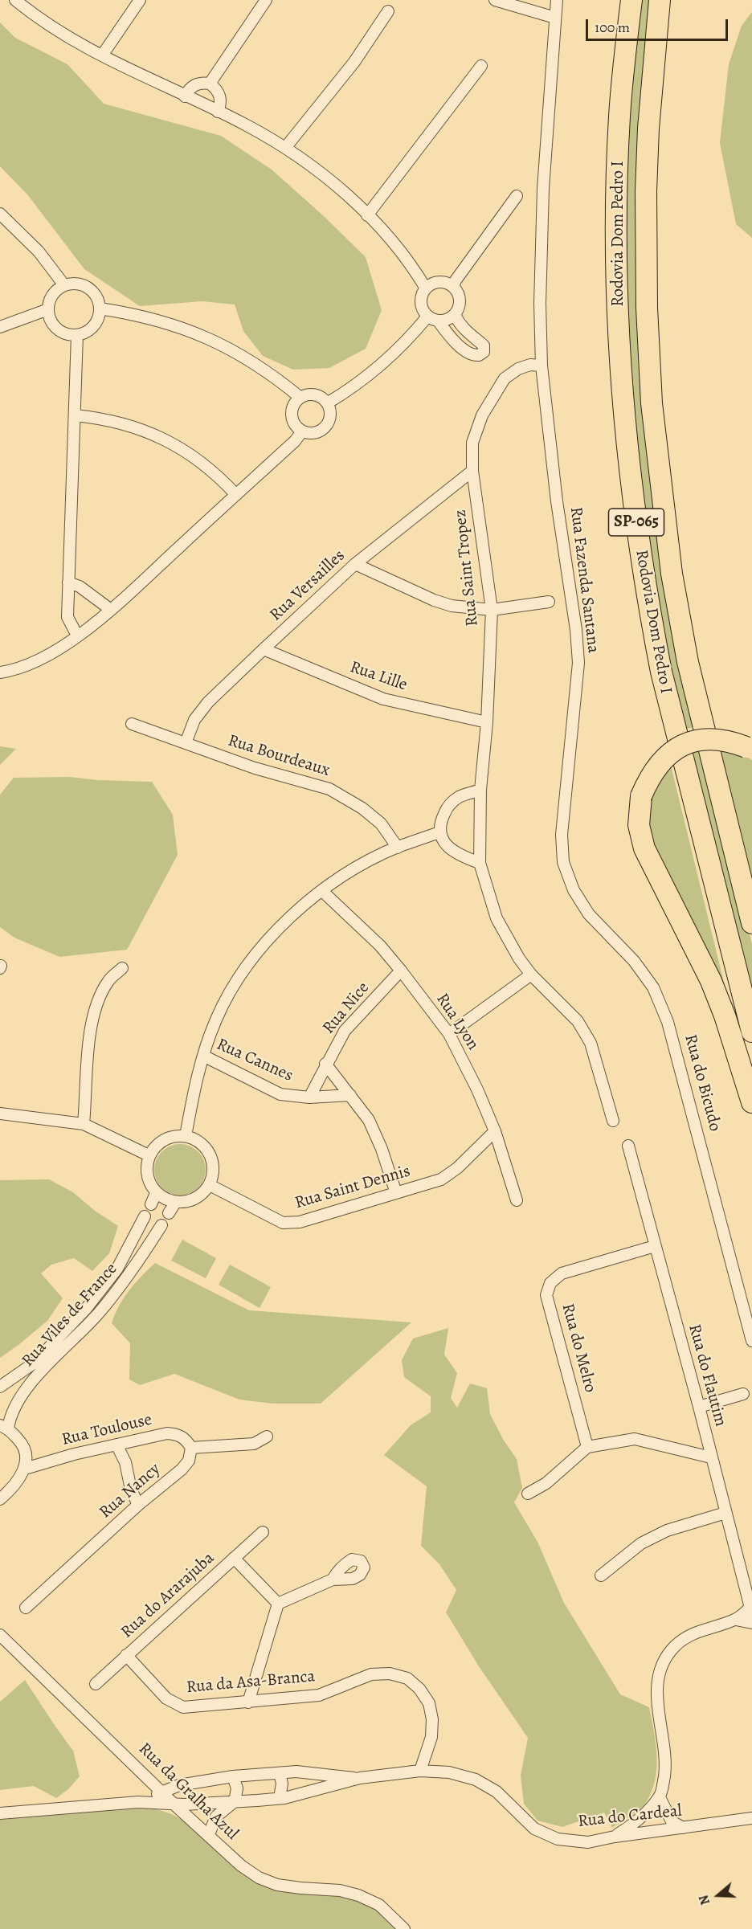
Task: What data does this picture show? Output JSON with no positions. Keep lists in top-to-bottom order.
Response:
{
  "streets": {
    "highway": ["Rodovia Dom Pedro I", "SP-065"],
    "street": [
      "Rua Saint Tropez",
      "Rua Fazenda Santana",
      "Rua Versailles",
      "Rua Lille",
      "Rua Bourdeaux",
      "Rua Nice",
      "Rua Lyon",
      "Rua Cannes",
      "Rua do Bicudo",
      "Rua Saint Dennis",
      "Rua Viles de France",
      "Rua do Melro",
      "Rua do Flautim",
      "Rua Toulouse",
      "Rua Nancy",
      "Rua do Ararajuba",
      "Rua da Asa-Branca",
      "Rua da Gralha Azul",
      "Rua do Cardeal"
    ]
  },
  "crossings": [
    ["Rua Saint Tropez", "Rua Fazenda Santana"],
    ["Rua Saint Tropez", "Rua Versailles"],
    ["Rua Saint Tropez", "Rua Lille"],
    ["Rua Fazenda Santana", "Rua do Bicudo"],
    ["Rua Versailles", "Rua Lille"],
    ["Rua Versailles", "Rua Bourdeaux"],
    ["Rua Nice", "Rua Lyon"],
    ["Rua Nice", "Rua Cannes"],
    ["Rua Lyon", "Rua Saint Dennis"],
    ["Rua do Melro", "Rua do Flautim"],
    ["Rua Toulouse", "Rua Nancy"],
    ["Rua do Ararajuba", "Rua da Asa-Branca"],
    ["Rua da Asa-Branca", "Rua do Cardeal"]
  ],
  "scale_bar": "100 m",
  "north": "left"
}
